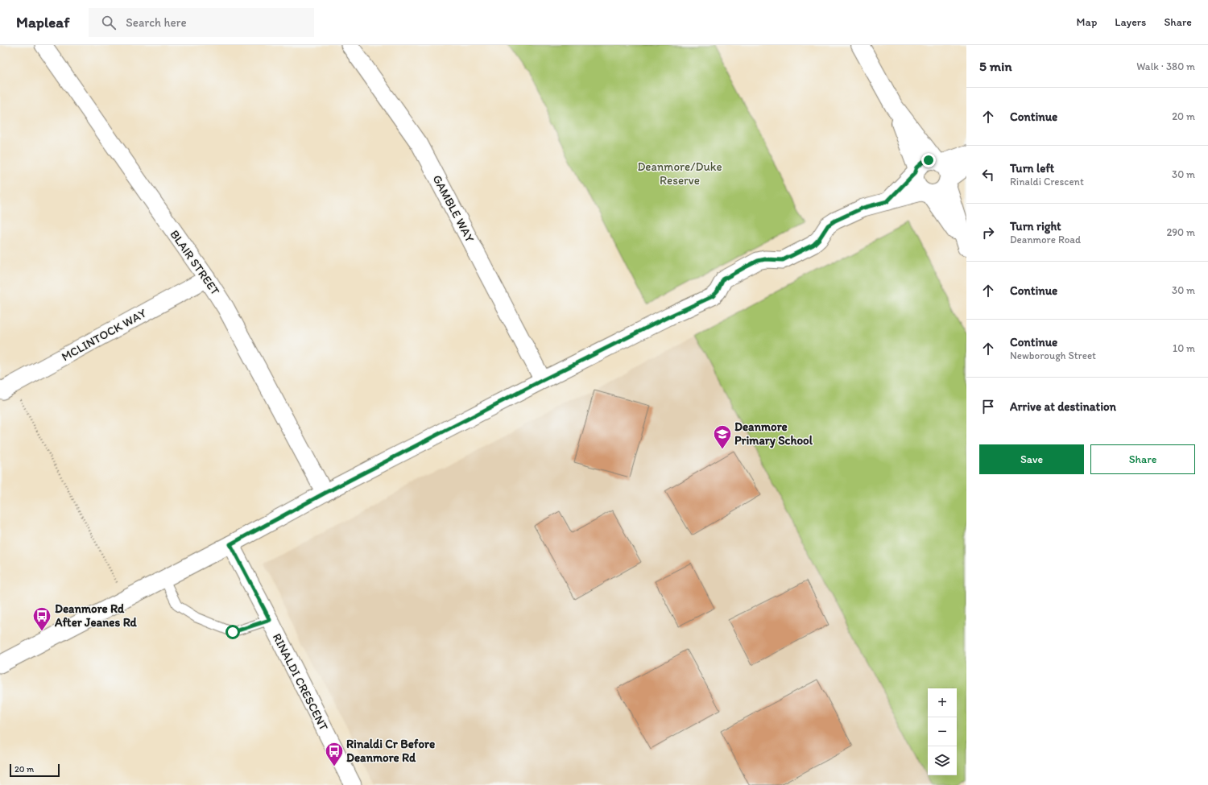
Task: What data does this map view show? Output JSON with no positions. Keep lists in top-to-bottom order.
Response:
{
  "streets": {
    "street": [
      "GAMBLE WAY",
      "BLAIR STREET",
      "MCLINTOCK WAY",
      "RINALDI CRESCENT"
    ]
  },
  "crossings": [
    ["BLAIR STREET", "MCLINTOCK WAY"]
  ],
  "parks": ["Deanmore/Duke Reserve"],
  "places": {
    "school or university": ["Deanmore Primary School"],
    "bus stop": ["Deanmore Rd After Jeanes Rd", "Rinaldi Cr Before Deanmore Rd"]
  },
  "scale_bar": "20 m",
  "page": {
    "header": "Mapleaf",
    "search": "Search here",
    "nav": ["Map", "Layers", "Share"],
    "heading": ["5 min", "Walk · 380 m"],
    "list": [
      ["Continue", "20 m"],
      ["Turn left", "Rinaldi Crescent", "30 m"],
      ["Turn right", "Deanmore Road", "290 m"],
      ["Continue", "30 m"],
      ["Continue", "Newborough Street", "10 m"],
      "Arrive at destination"
    ],
    "buttons": ["Save", "Share"],
    "map_buttons": ["+", "−"],
    "scale": "20 m"
  }
}
